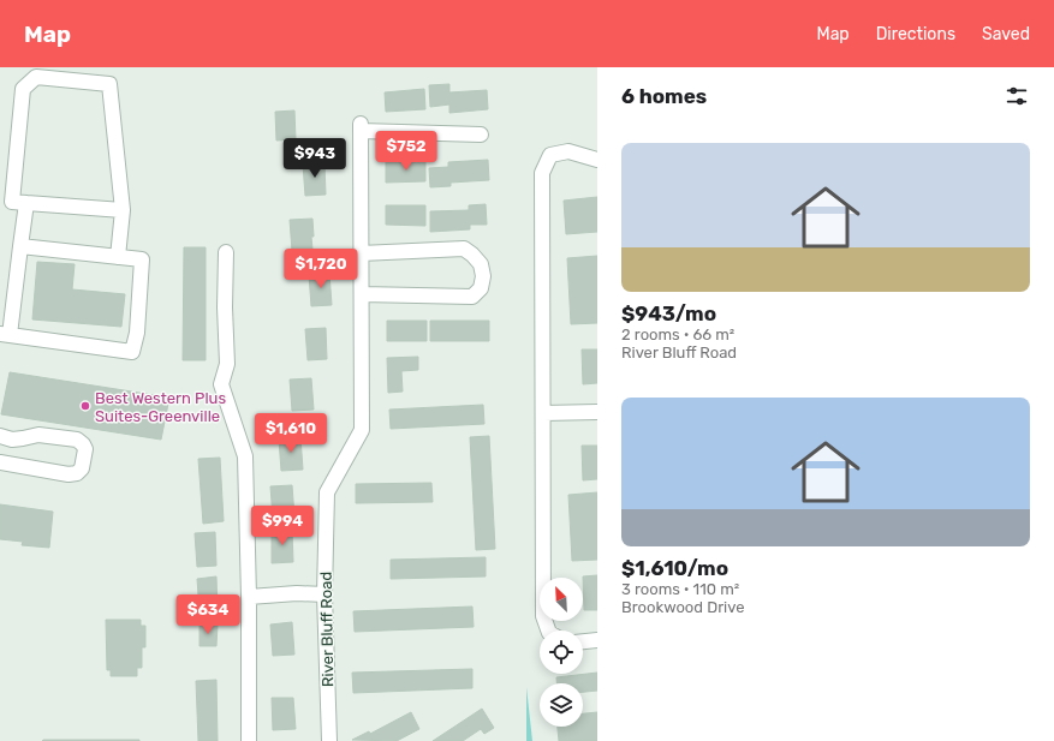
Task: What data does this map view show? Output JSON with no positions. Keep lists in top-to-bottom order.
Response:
{
  "streets": {
    "street": ["River Bluff Road"]
  },
  "places": ["Best Western Plus Suites-Greenville"],
  "north": "top left",
  "page": {
    "header": "Map",
    "nav": ["Map", "Directions", "Saved"],
    "heading": "6 homes",
    "list": [
      {
        "name": "$943/mo",
        "note": "2 rooms · 66 m² · River Bluff Road"
      },
      {
        "name": "$1,610/mo",
        "note": "3 rooms · 110 m² · Brookwood Drive"
      }
    ],
    "price": [
      "$752",
      "$943",
      "$1,720",
      "$1,610",
      "$994",
      "$634"
    ]
  }
}
